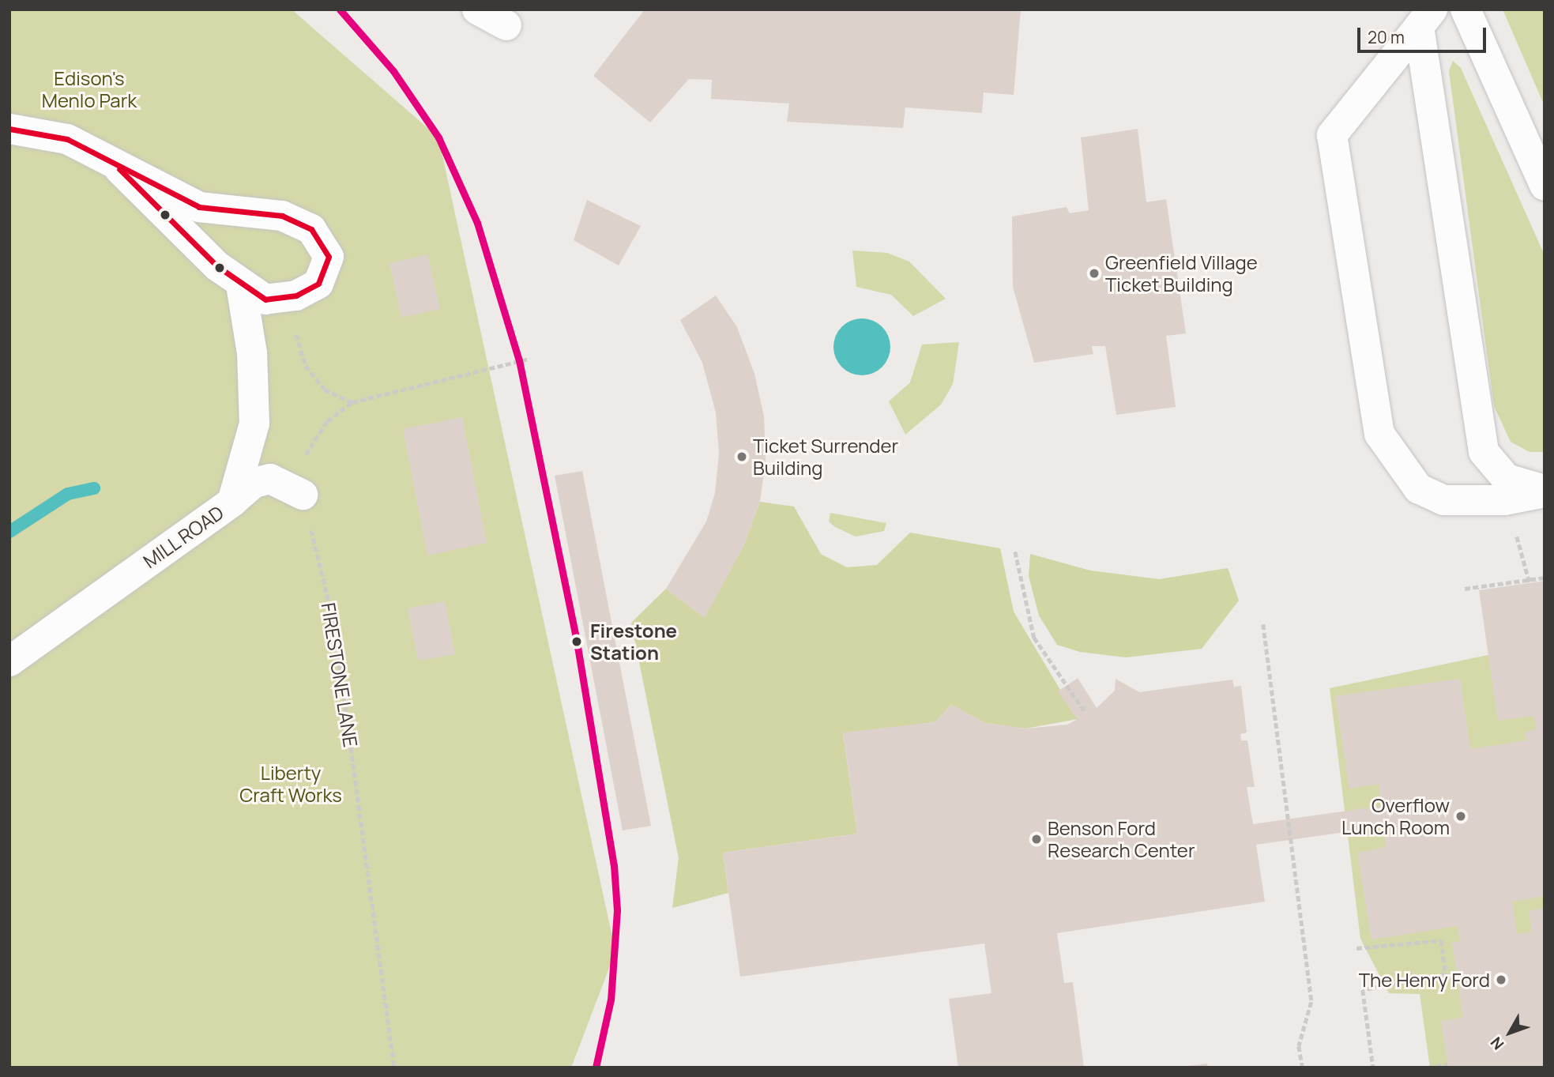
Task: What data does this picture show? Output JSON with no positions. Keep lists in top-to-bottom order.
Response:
{
  "streets": {
    "street": ["MILL ROAD"],
    "path": ["FIRESTONE LANE"]
  },
  "parks": ["Edison's Menlo Park", "Liberty Craft Works"],
  "places": [
    "Greenfield Village Ticket Building",
    "Ticket Surrender Building",
    "Firestone Station",
    "Overflow Lunch Room",
    "Benson Ford Research Center",
    "The Henry Ford"
  ],
  "scale_bar": "20 m",
  "north": "bottom left"
}
